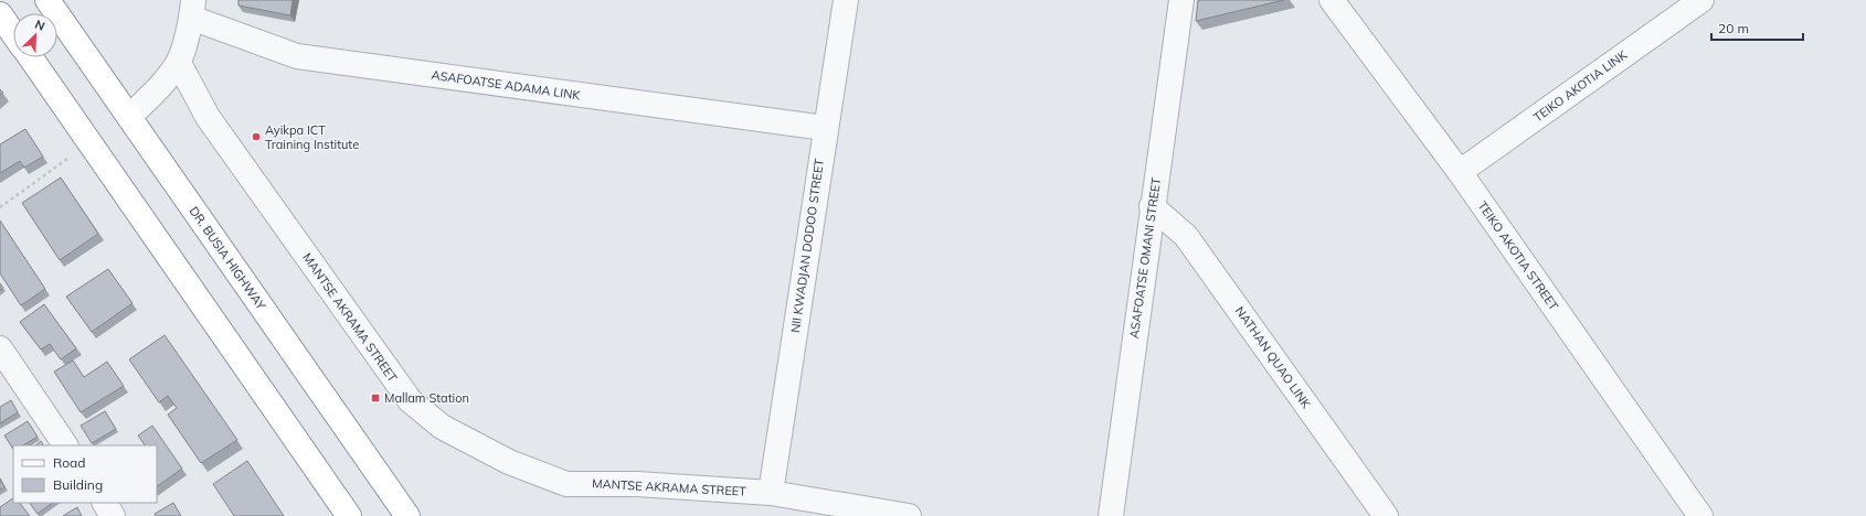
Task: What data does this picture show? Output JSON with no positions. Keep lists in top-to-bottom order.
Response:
{
  "streets": {
    "highway": ["DR. BUSIA HIGHWAY"],
    "street": [
      "ASAFOATSE ADAMA LINK",
      "TEIKO AKOTIA LINK",
      "NII KWADJAN DODOO STREET",
      "TEIKO AKOTIA STREET",
      "ASAFOATSE OMANI STREET",
      "MANTSE AKRAMA STREET",
      "NATHAN QUAO LINK"
    ]
  },
  "crossings": [
    ["ASAFOATSE ADAMA LINK", "NII KWADJAN DODOO STREET"],
    ["TEIKO AKOTIA LINK", "TEIKO AKOTIA STREET"],
    ["NII KWADJAN DODOO STREET", "MANTSE AKRAMA STREET"],
    ["ASAFOATSE OMANI STREET", "NATHAN QUAO LINK"]
  ],
  "places": {
    "other": ["Ayikpa ICT Training Institute"],
    "transit": ["Mallam Station"]
  },
  "legend": ["Road", "Building"],
  "scale_bar": "20 m",
  "north": "top right"
}
